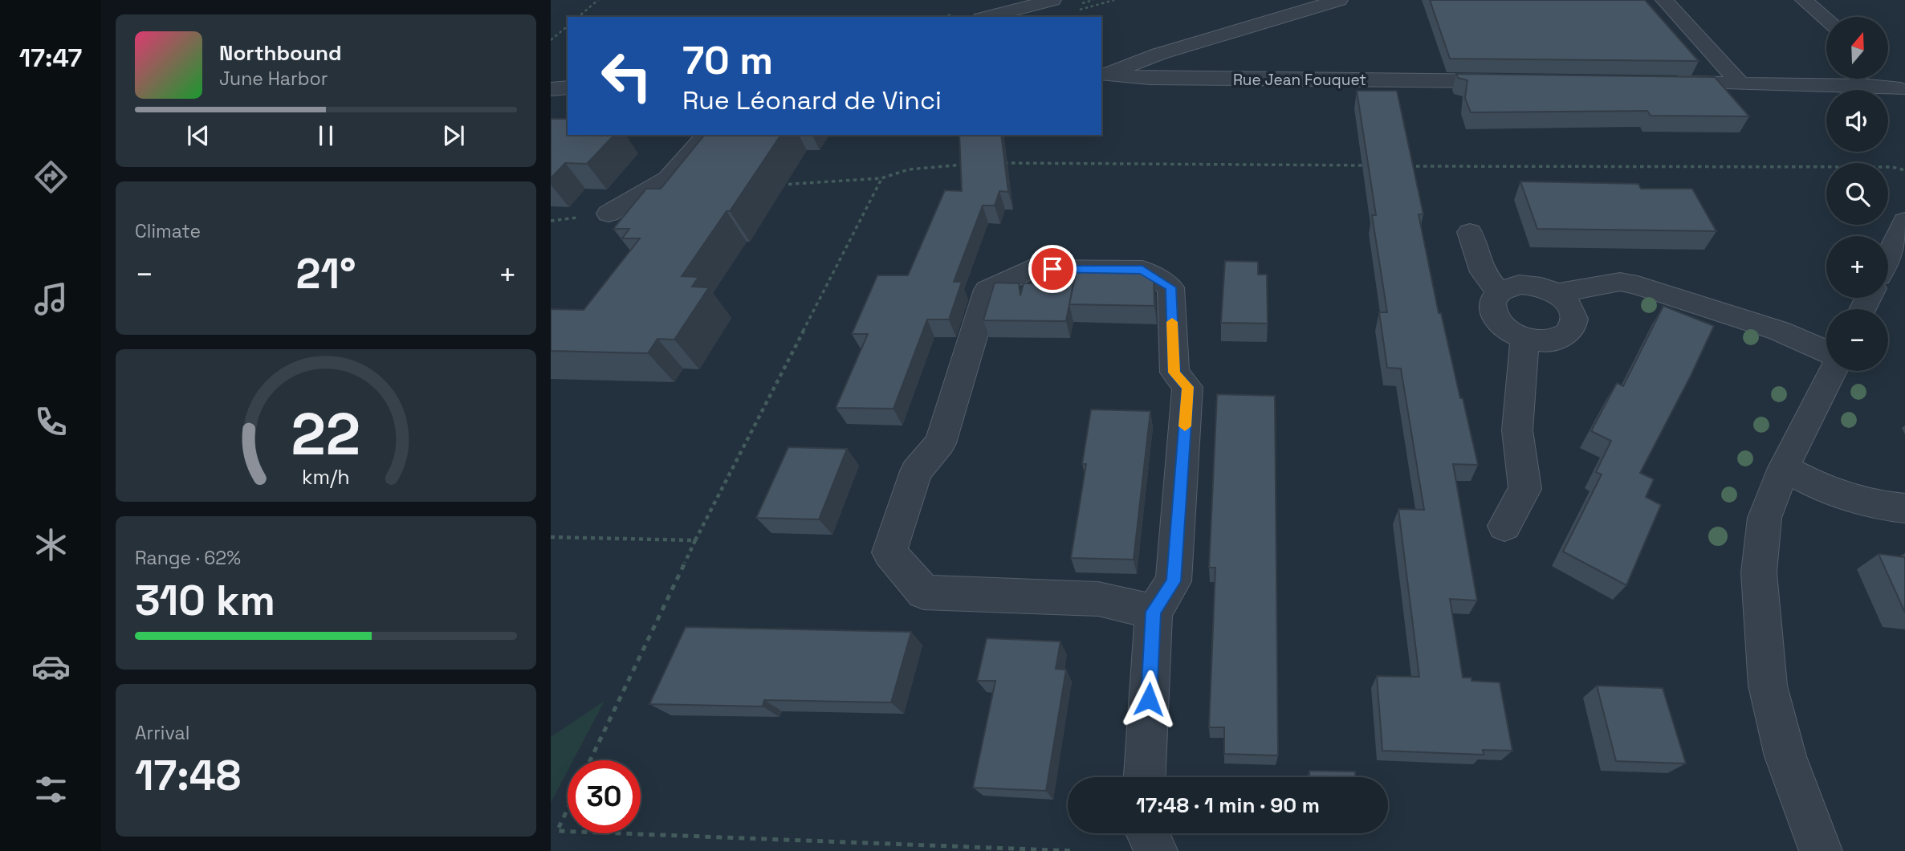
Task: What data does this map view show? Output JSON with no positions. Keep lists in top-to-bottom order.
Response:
{
  "streets": {
    "street": ["Rue Jean Fouquet"]
  },
  "north": "top",
  "page": {
    "tabs": "17:47",
    "map_buttons": ["+", "−"],
    "turn": ["70 m", "Rue Léonard de Vinci"],
    "song": ["Northbound", "June Harbor"],
    "tile": [
      "Climate",
      ["Range · 62%", "310 km"],
      ["Arrival", "17:48"]
    ],
    "heat": ["−", "21°", "+"],
    "limit": "30",
    "trip": "17:48 · 1 min · 90 m",
    "gauge": ["22", "km/h"]
  }
}
